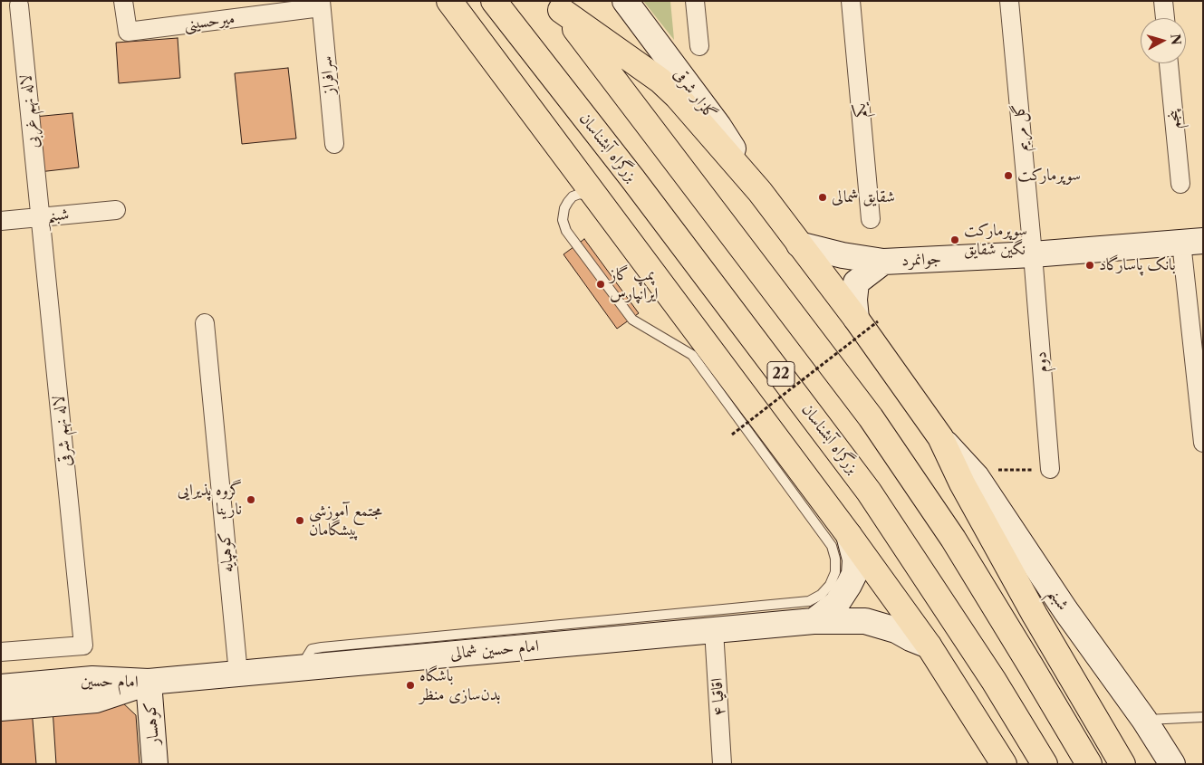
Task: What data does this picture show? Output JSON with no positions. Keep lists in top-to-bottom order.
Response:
{
  "streets": {
    "highway": ["بزرگراه آبشناسان", "22"],
    "street": [
      "میرحسینی",
      "سرافراز",
      "گلزار شرقی",
      "یکم",
      "لاله نهم غربی",
      "پنجم",
      "گل مریم",
      "شبنم",
      "جوانمرد",
      "دوم",
      "لاله نهم شرقی",
      "کوهپایه",
      "امام حسین شمالی",
      "امام حسین",
      "اقاقیا ۴",
      "کوهسار"
    ]
  },
  "crossings": [
    ["میرحسینی", "سرافراز"],
    ["لاله نهم غربی", "شبنم"],
    ["لاله نهم غربی", "لاله نهم شرقی"],
    ["گل مریم", "جوانمرد"],
    ["گل مریم", "دوم"],
    ["شبنم", "لاله نهم شرقی"],
    ["جوانمرد", "دوم"],
    ["کوهپایه", "امام حسین شمالی"],
    ["امام حسین شمالی", "امام حسین"],
    ["امام حسین شمالی", "اقاقیا ۴"],
    ["امام حسین شمالی", "کوهسار"],
    ["امام حسین", "کوهسار"]
  ],
  "places": [
    "سوپرمارکت",
    "شقایق شمالی",
    "سوپرمارکت نگین شقایق",
    "بانک پاسارگاد",
    "پمپ گاز ایرانپارس",
    "گروه پذیرایی نارینا",
    "مجتمع آموزشی پیشگامان",
    "باشگاه بدن‌سازی منظر"
  ],
  "north": "right"
}
